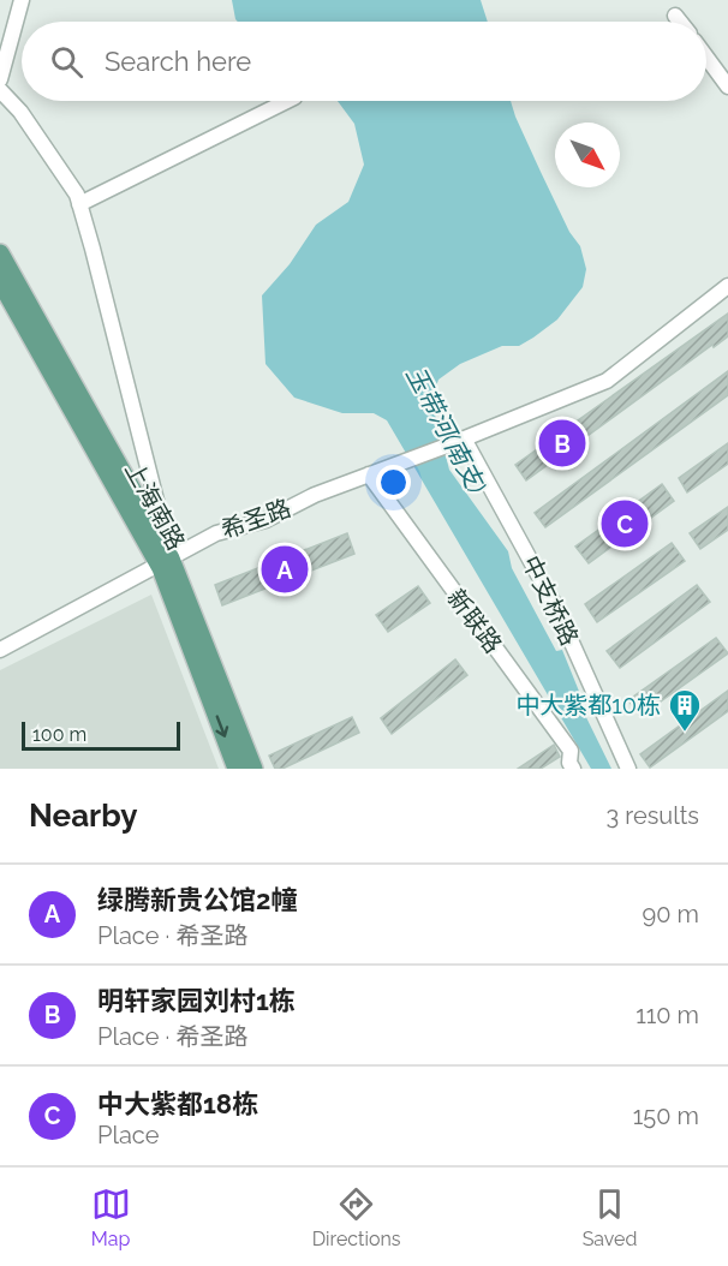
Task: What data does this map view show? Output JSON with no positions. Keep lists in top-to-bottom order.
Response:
{
  "streets": {
    "main road": ["上海南路"],
    "street": ["希圣路", "中支桥路", "新联路"]
  },
  "crossings": [
    ["上海南路", "希圣路"],
    ["希圣路", "中支桥路"],
    ["希圣路", "新联路"]
  ],
  "water": ["玉带河(南支)"],
  "places": {
    "building": ["中大紫都10栋"]
  },
  "scale_bar": "100 m",
  "north": "bottom right",
  "page": {
    "search": "Search here",
    "pins": ["B", "C", "A"],
    "scale": "100 m",
    "heading": ["Nearby", "3 results"],
    "list": [
      {
        "mark": "A",
        "name": "绿腾新贵公馆2幢",
        "note": "Place · 希圣路",
        "value": "90 m"
      },
      {
        "mark": "B",
        "name": "明轩家园刘村1栋",
        "note": "Place · 希圣路",
        "value": "110 m"
      },
      {
        "mark": "C",
        "name": "中大紫都18栋",
        "note": "Place",
        "value": "150 m"
      }
    ],
    "nav": ["Map", "Directions", "Saved"]
  }
}
